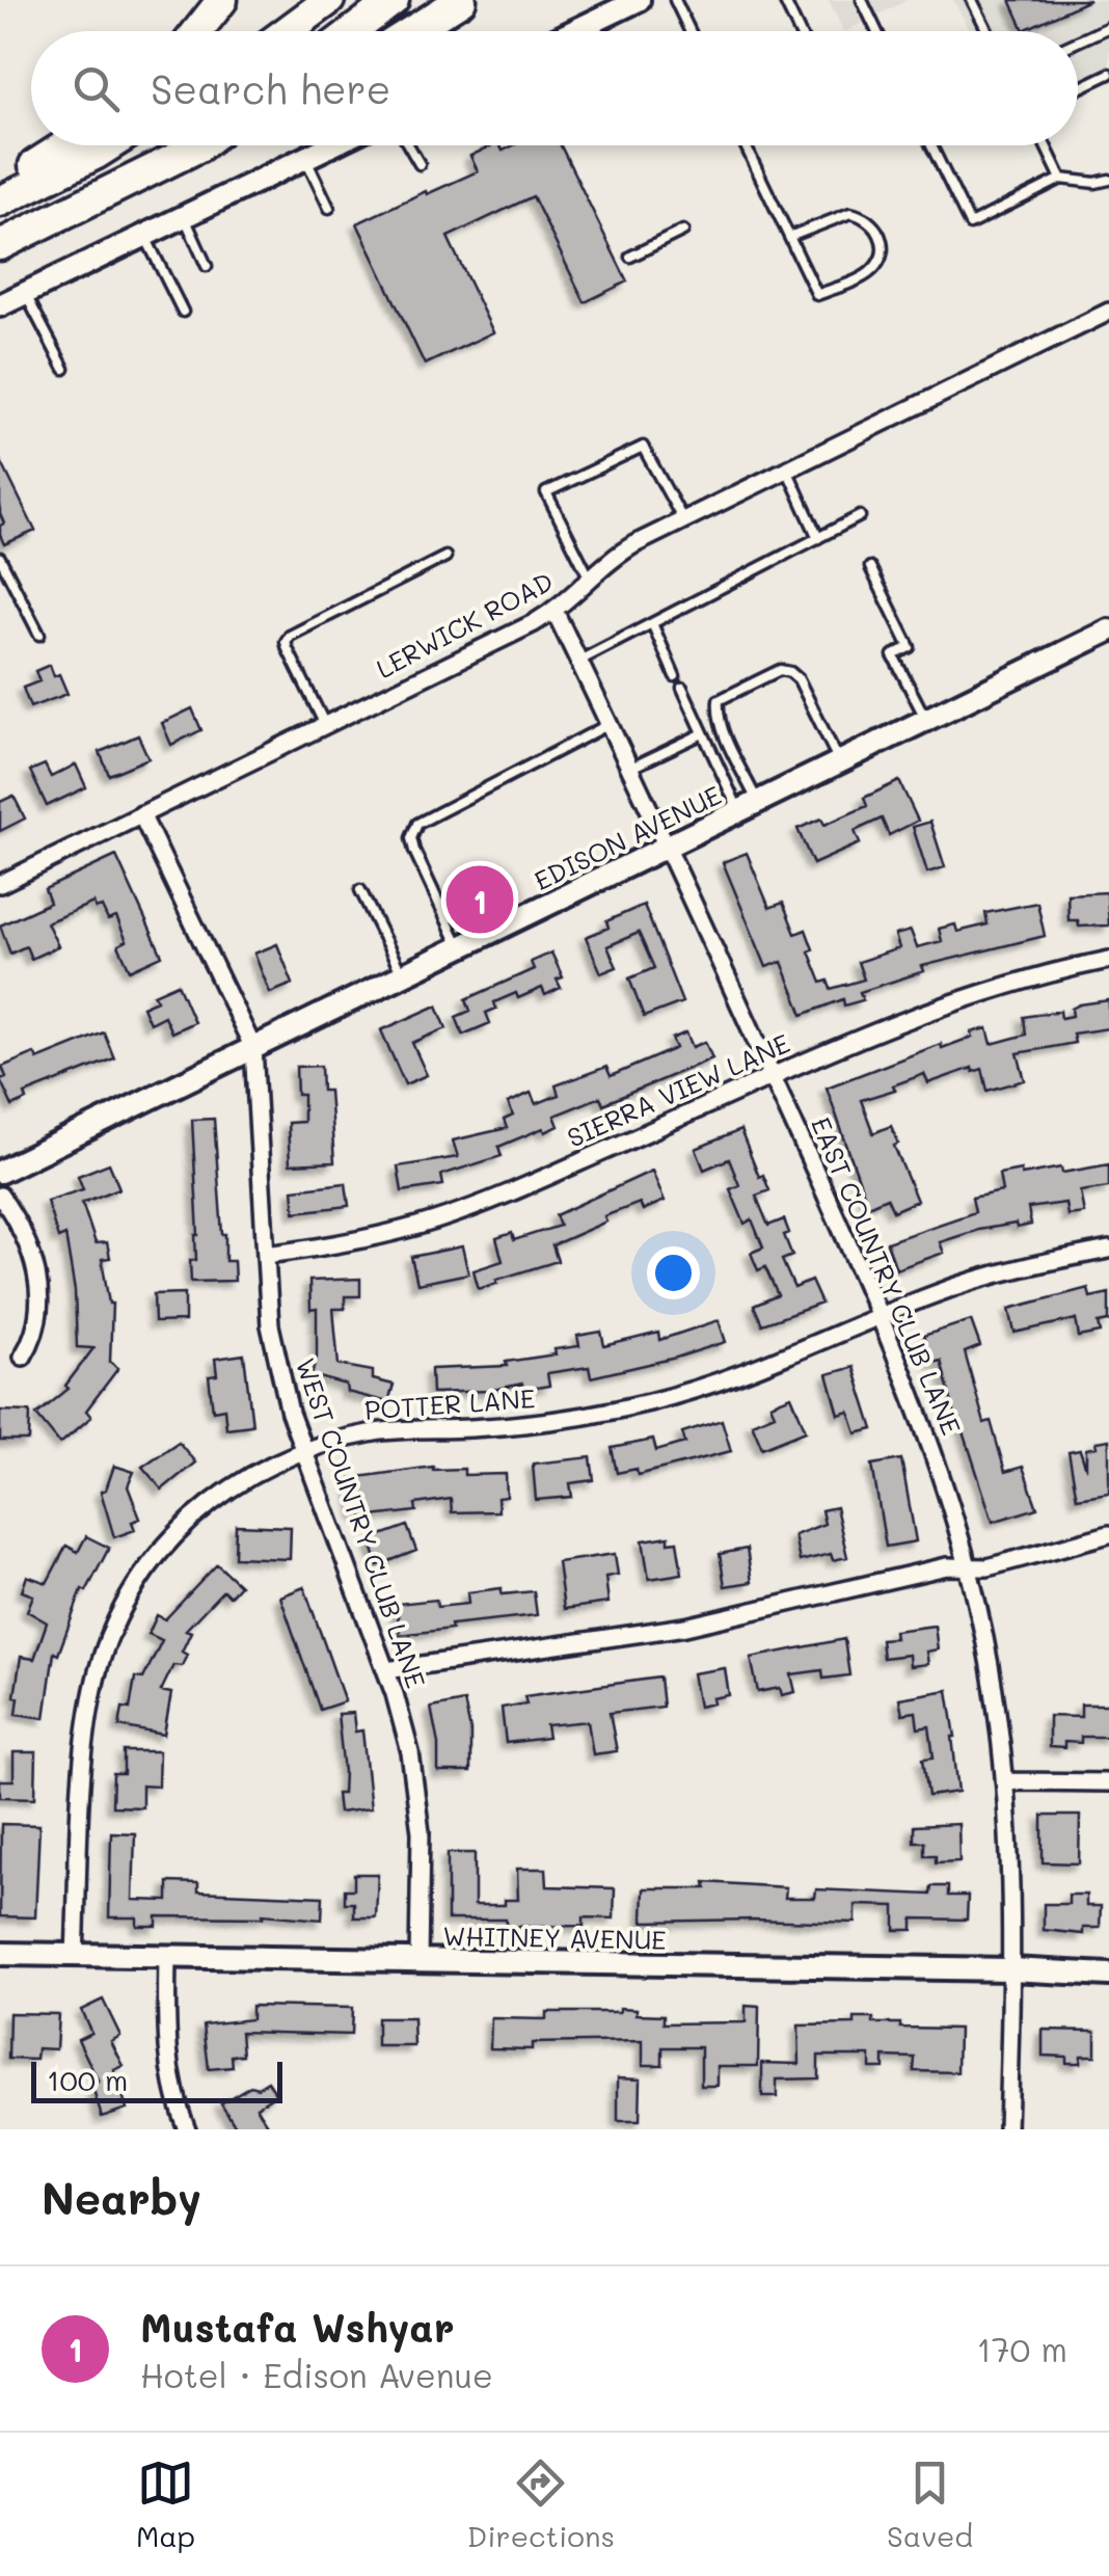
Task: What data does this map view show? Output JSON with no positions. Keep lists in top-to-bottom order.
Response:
{
  "streets": {
    "street": [
      "LERWICK ROAD",
      "EDISON AVENUE",
      "SIERRA VIEW LANE",
      "EAST COUNTRY CLUB LANE",
      "POTTER LANE",
      "WEST COUNTRY CLUB LANE",
      "WHITNEY AVENUE"
    ]
  },
  "crossings": [
    ["LERWICK ROAD", "EAST COUNTRY CLUB LANE"],
    ["LERWICK ROAD", "WEST COUNTRY CLUB LANE"],
    ["EDISON AVENUE", "EAST COUNTRY CLUB LANE"],
    ["EDISON AVENUE", "WEST COUNTRY CLUB LANE"],
    ["SIERRA VIEW LANE", "EAST COUNTRY CLUB LANE"],
    ["SIERRA VIEW LANE", "WEST COUNTRY CLUB LANE"],
    ["EAST COUNTRY CLUB LANE", "POTTER LANE"],
    ["EAST COUNTRY CLUB LANE", "WHITNEY AVENUE"],
    ["POTTER LANE", "WEST COUNTRY CLUB LANE"],
    ["POTTER LANE", "WHITNEY AVENUE"],
    ["WEST COUNTRY CLUB LANE", "WHITNEY AVENUE"]
  ],
  "scale_bar": "100 m",
  "page": {
    "search": "Search here",
    "pins": "1",
    "scale": "100 m",
    "heading": "Nearby",
    "list": [
      {
        "mark": "1",
        "name": "Mustafa Wshyar",
        "note": "Hotel · Edison Avenue",
        "value": "170 m"
      }
    ],
    "nav": ["Map", "Directions", "Saved"]
  }
}
